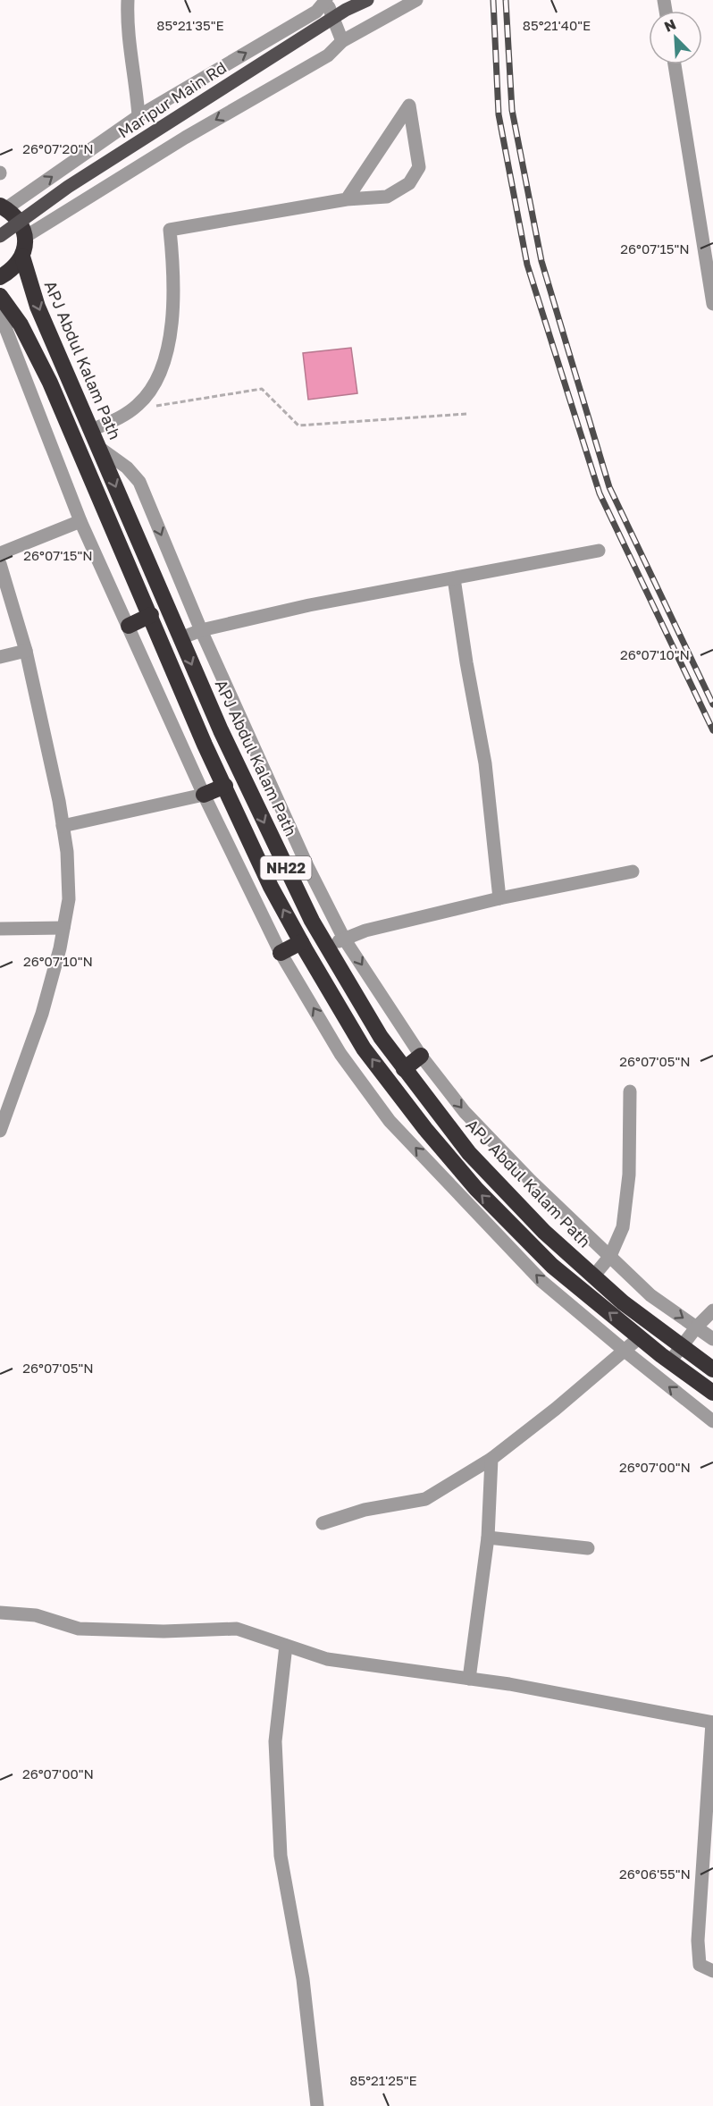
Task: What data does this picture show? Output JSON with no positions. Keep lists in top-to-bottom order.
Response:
{
  "streets": {
    "highway": ["APJ Abdul Kalam Path", "NH22"],
    "main road": ["Maripur Main Rd"]
  },
  "crossings": [
    ["APJ Abdul Kalam Path", "NH22"]
  ],
  "north": "top left",
  "coordinates": [
    "85°21'40\"E",
    "85°21'35\"E",
    "26°07'20\"N",
    "26°07'15\"N",
    "26°07'10\"N",
    "26°07'05\"N",
    "26°07'00\"N",
    "26°06'55\"N",
    "85°21'25\"E"
  ]
}
